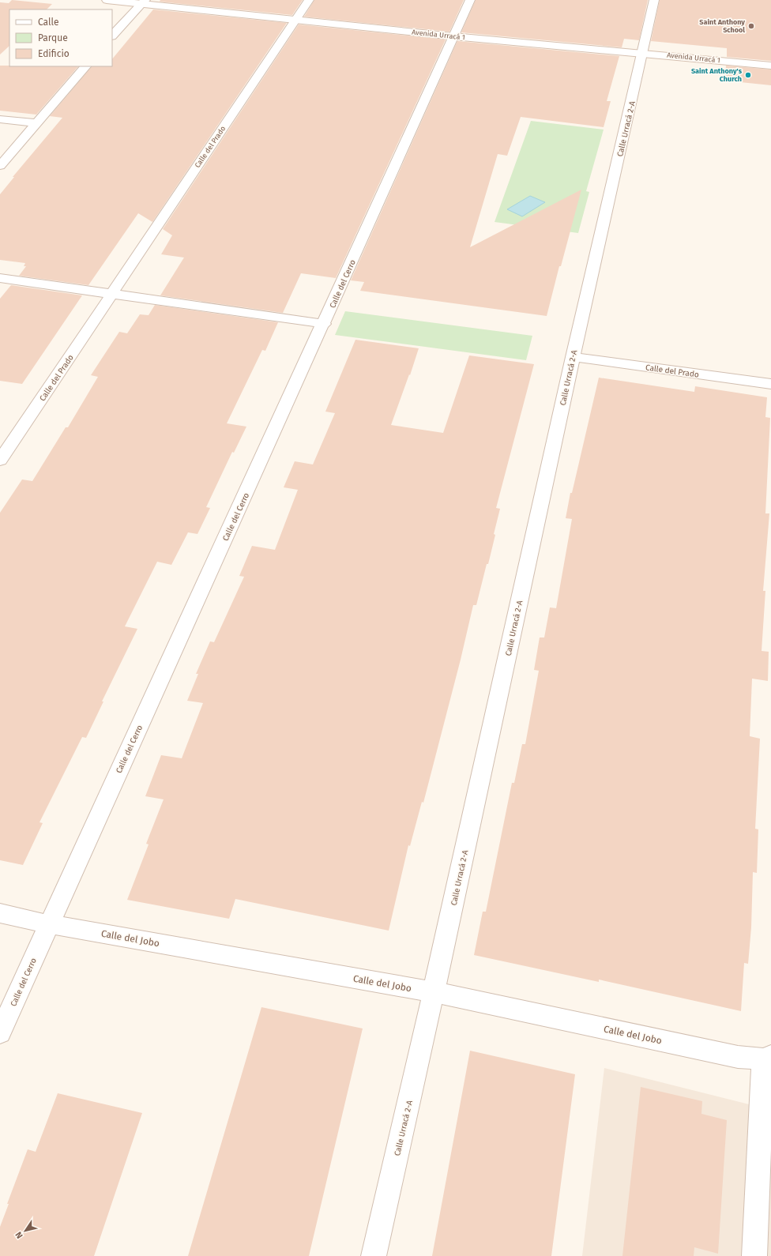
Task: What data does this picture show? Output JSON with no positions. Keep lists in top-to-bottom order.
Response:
{
  "streets": {
    "street": [
      "Avenida Urracá 1",
      "Calle Urracá 2-A",
      "Calle del Prado",
      "Calle del Cerro",
      "Calle del Jobo"
    ]
  },
  "crossings": [
    ["Avenida Urracá 1", "Calle Urracá 2-A"],
    ["Avenida Urracá 1", "Calle del Prado"],
    ["Avenida Urracá 1", "Calle del Cerro"],
    ["Calle Urracá 2-A", "Calle del Prado"],
    ["Calle Urracá 2-A", "Calle del Jobo"],
    ["Calle del Cerro", "Calle del Jobo"]
  ],
  "places": ["Saint Anthony School", "Saint Anthony's Church"],
  "legend": ["Calle", "Parque", "Edificio"],
  "north": "bottom left"
}
